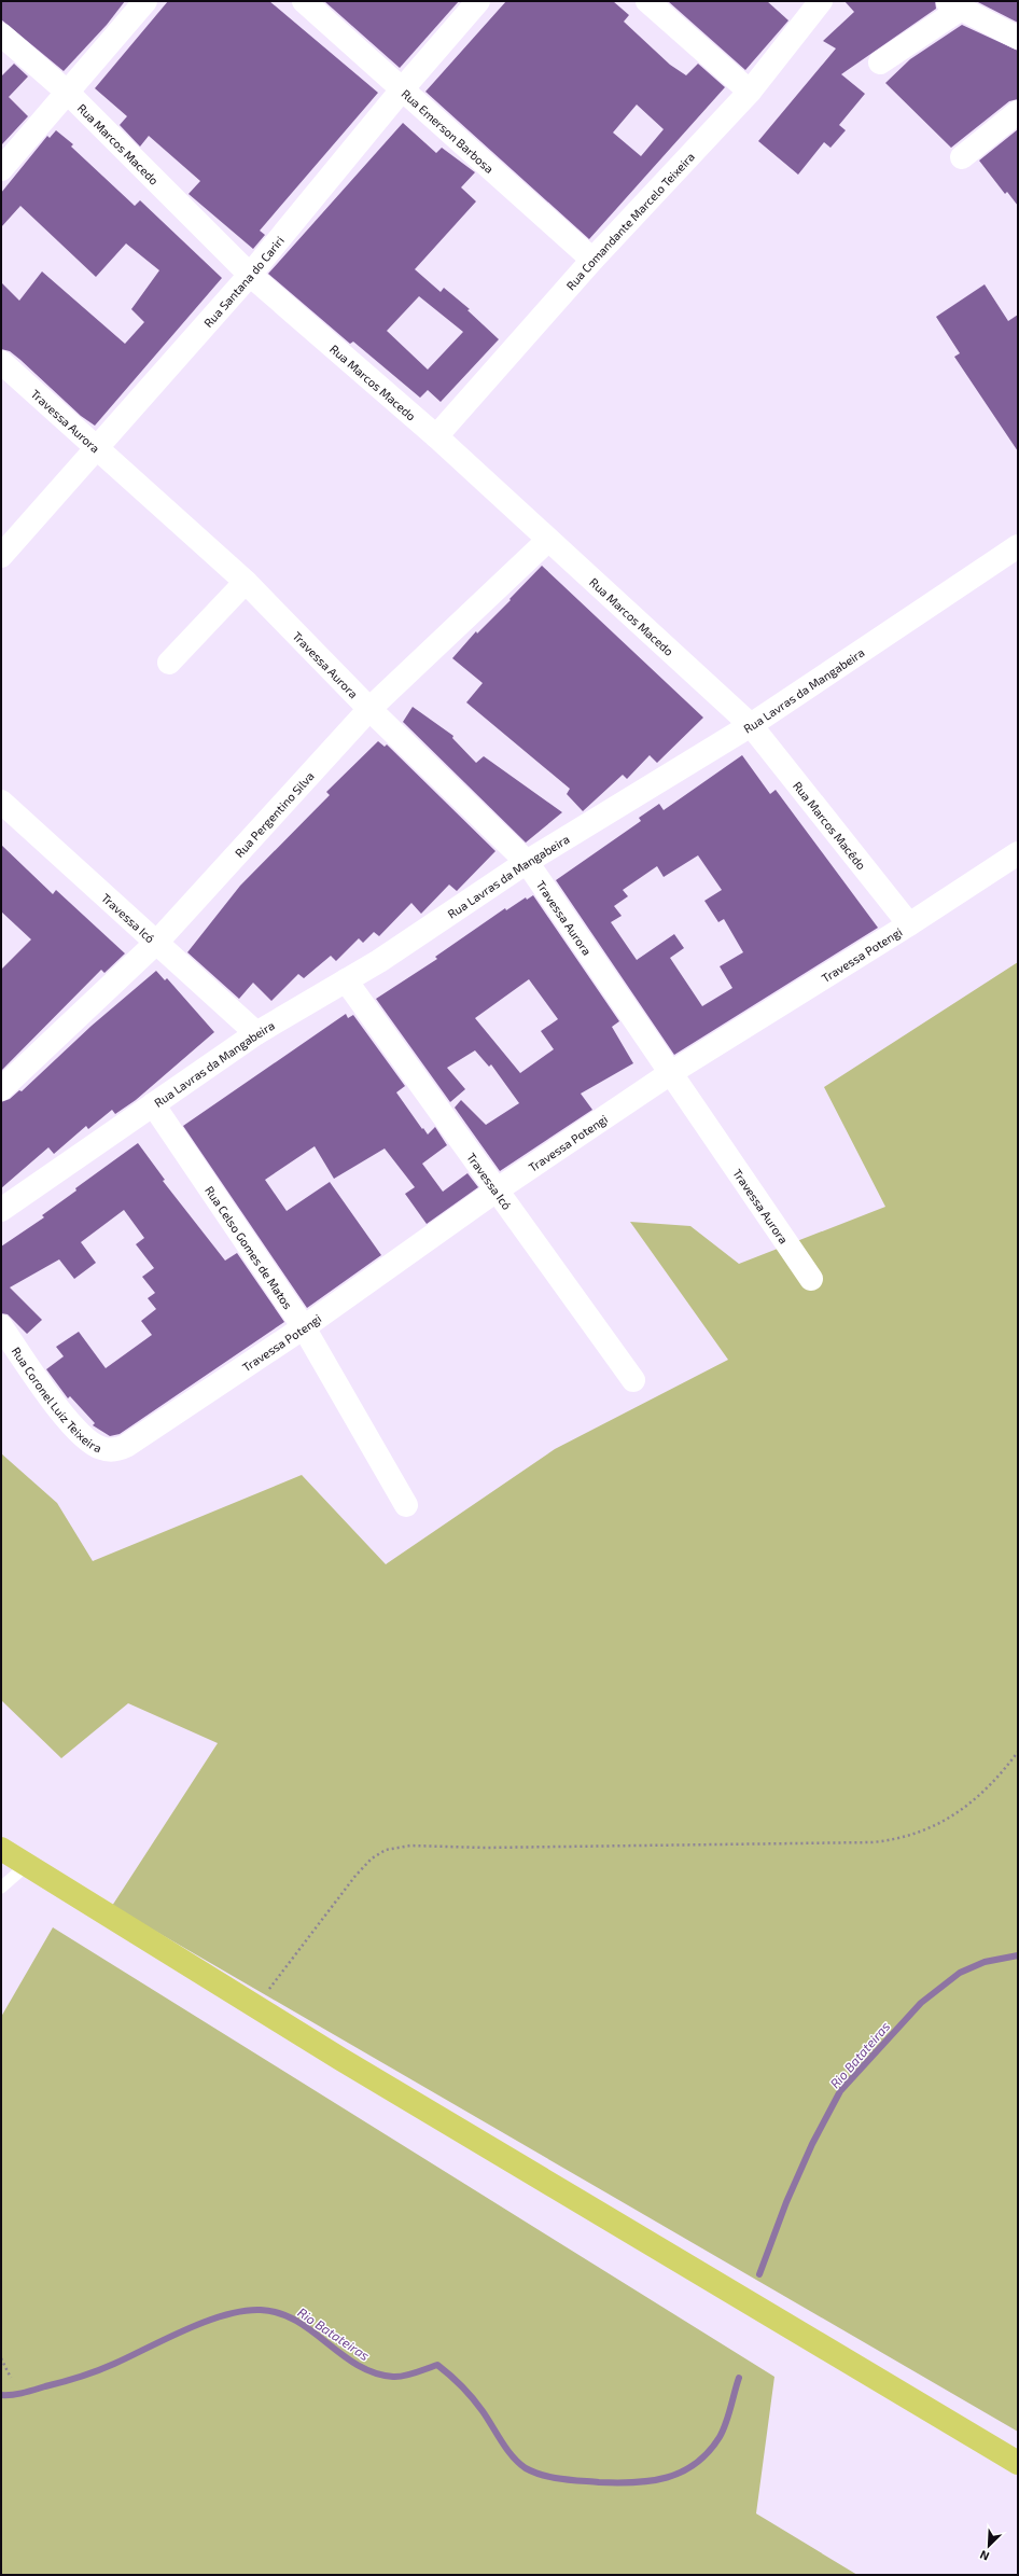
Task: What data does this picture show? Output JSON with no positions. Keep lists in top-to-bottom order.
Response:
{
  "streets": {
    "street": [
      "Rua Emerson Barbosa",
      "Rua Marcos Macedo",
      "Rua Comandante Marcelo Teixeira",
      "Rua Santana do Cariri",
      "Travessa Aurora",
      "Rua Lavras da Mangabeira",
      "Rua Pergentino Silva",
      "Rua Marcos Macêdo",
      "Travessa Icó",
      "Travessa Potengi",
      "Rua Celso Gomes de Matos",
      "Rua Coronel Luiz Teixeira"
    ]
  },
  "crossings": [
    ["Rua Emerson Barbosa", "Rua Comandante Marcelo Teixeira"],
    ["Rua Emerson Barbosa", "Rua Santana do Cariri"],
    ["Rua Marcos Macedo", "Rua Comandante Marcelo Teixeira"],
    ["Rua Marcos Macedo", "Rua Santana do Cariri"],
    ["Rua Marcos Macedo", "Rua Lavras da Mangabeira"],
    ["Rua Marcos Macedo", "Rua Pergentino Silva"],
    ["Rua Marcos Macedo", "Rua Marcos Macêdo"],
    ["Rua Santana do Cariri", "Travessa Aurora"],
    ["Travessa Aurora", "Rua Lavras da Mangabeira"],
    ["Travessa Aurora", "Rua Pergentino Silva"],
    ["Travessa Aurora", "Travessa Potengi"],
    ["Rua Lavras da Mangabeira", "Rua Marcos Macêdo"],
    ["Rua Lavras da Mangabeira", "Travessa Icó"],
    ["Rua Lavras da Mangabeira", "Rua Celso Gomes de Matos"],
    ["Rua Pergentino Silva", "Travessa Icó"],
    ["Rua Marcos Macêdo", "Travessa Potengi"],
    ["Travessa Icó", "Travessa Potengi"],
    ["Travessa Potengi", "Rua Celso Gomes de Matos"],
    ["Travessa Potengi", "Rua Coronel Luiz Teixeira"]
  ],
  "water": ["Rio Batateiras"],
  "north": "bottom left"
}
